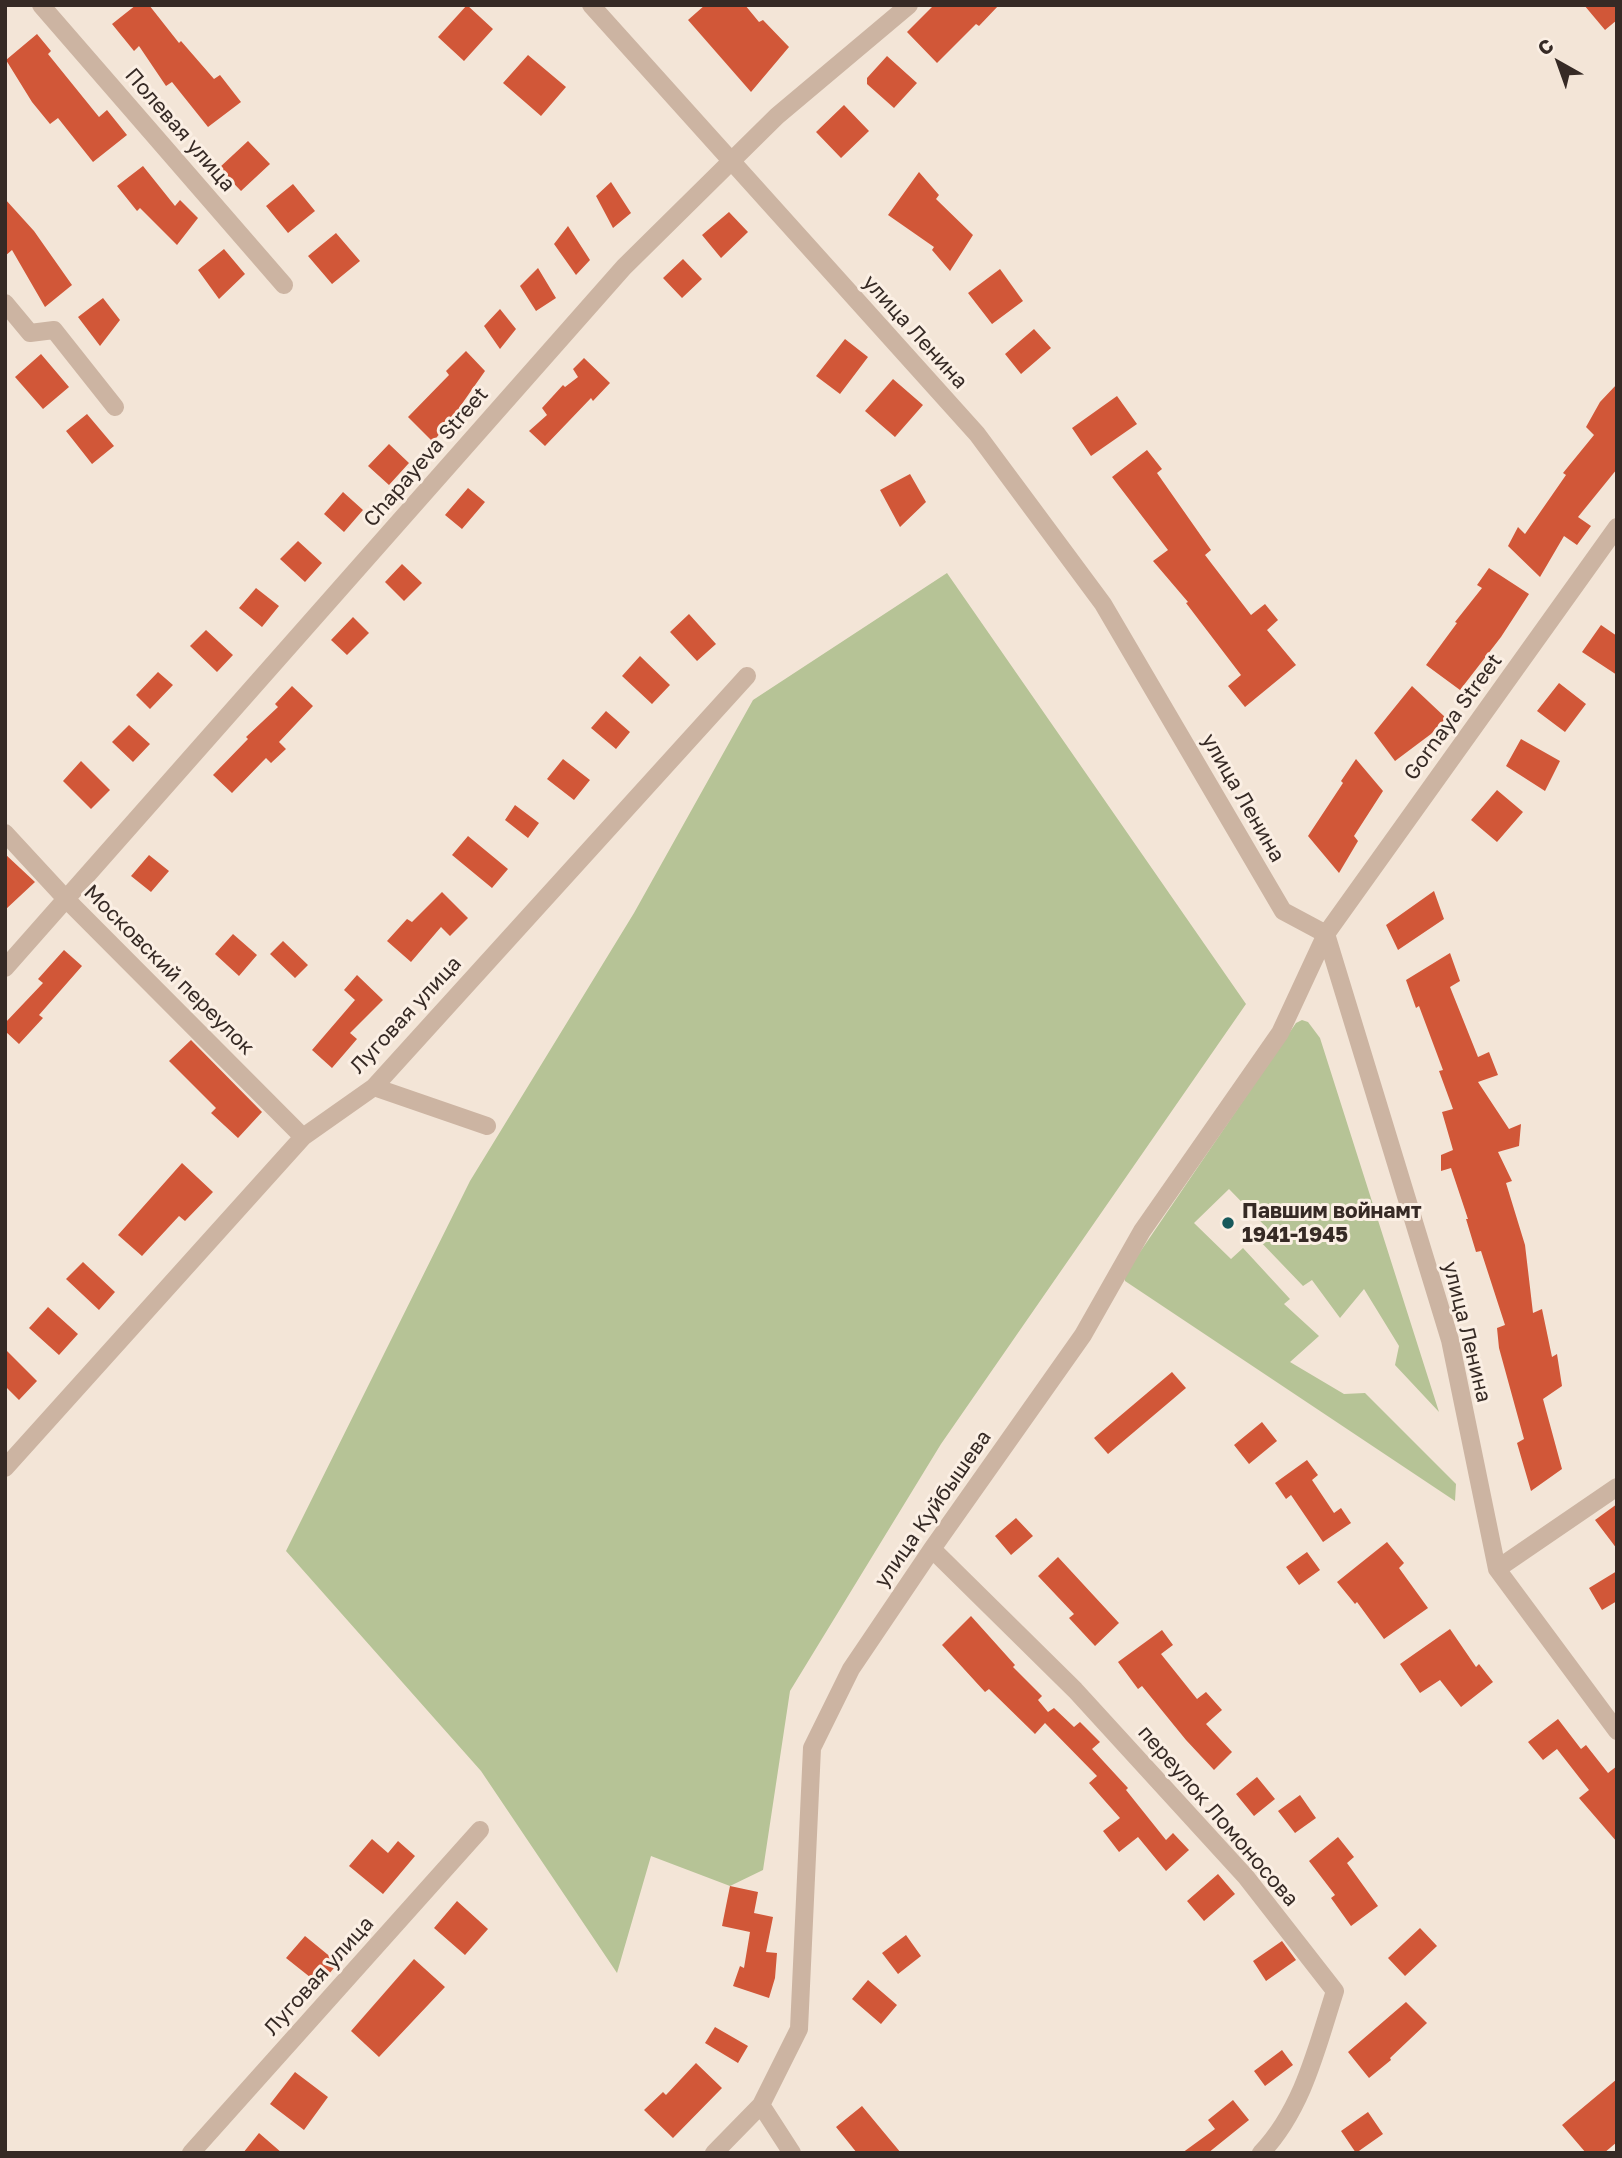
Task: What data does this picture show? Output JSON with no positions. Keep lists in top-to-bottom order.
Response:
{
  "streets": {
    "street": [
      "Полевая улица",
      "улица Ленина",
      "Chapayeva Street",
      "Gornaya Street",
      "Московский переулок",
      "Луговая улица",
      "улица Куйбышева",
      "переулок Ломоносова"
    ]
  },
  "crossings": [
    ["улица Ленина", "Chapayeva Street"],
    ["улица Ленина", "Gornaya Street"],
    ["улица Ленина", "улица Куйбышева"],
    ["Chapayeva Street", "Московский переулок"],
    ["Gornaya Street", "улица Куйбышева"],
    ["Московский переулок", "Луговая улица"],
    ["улица Куйбышева", "переулок Ломоносова"]
  ],
  "places": ["Павшим войнамт 1941-1945"],
  "north": "top left"
}
